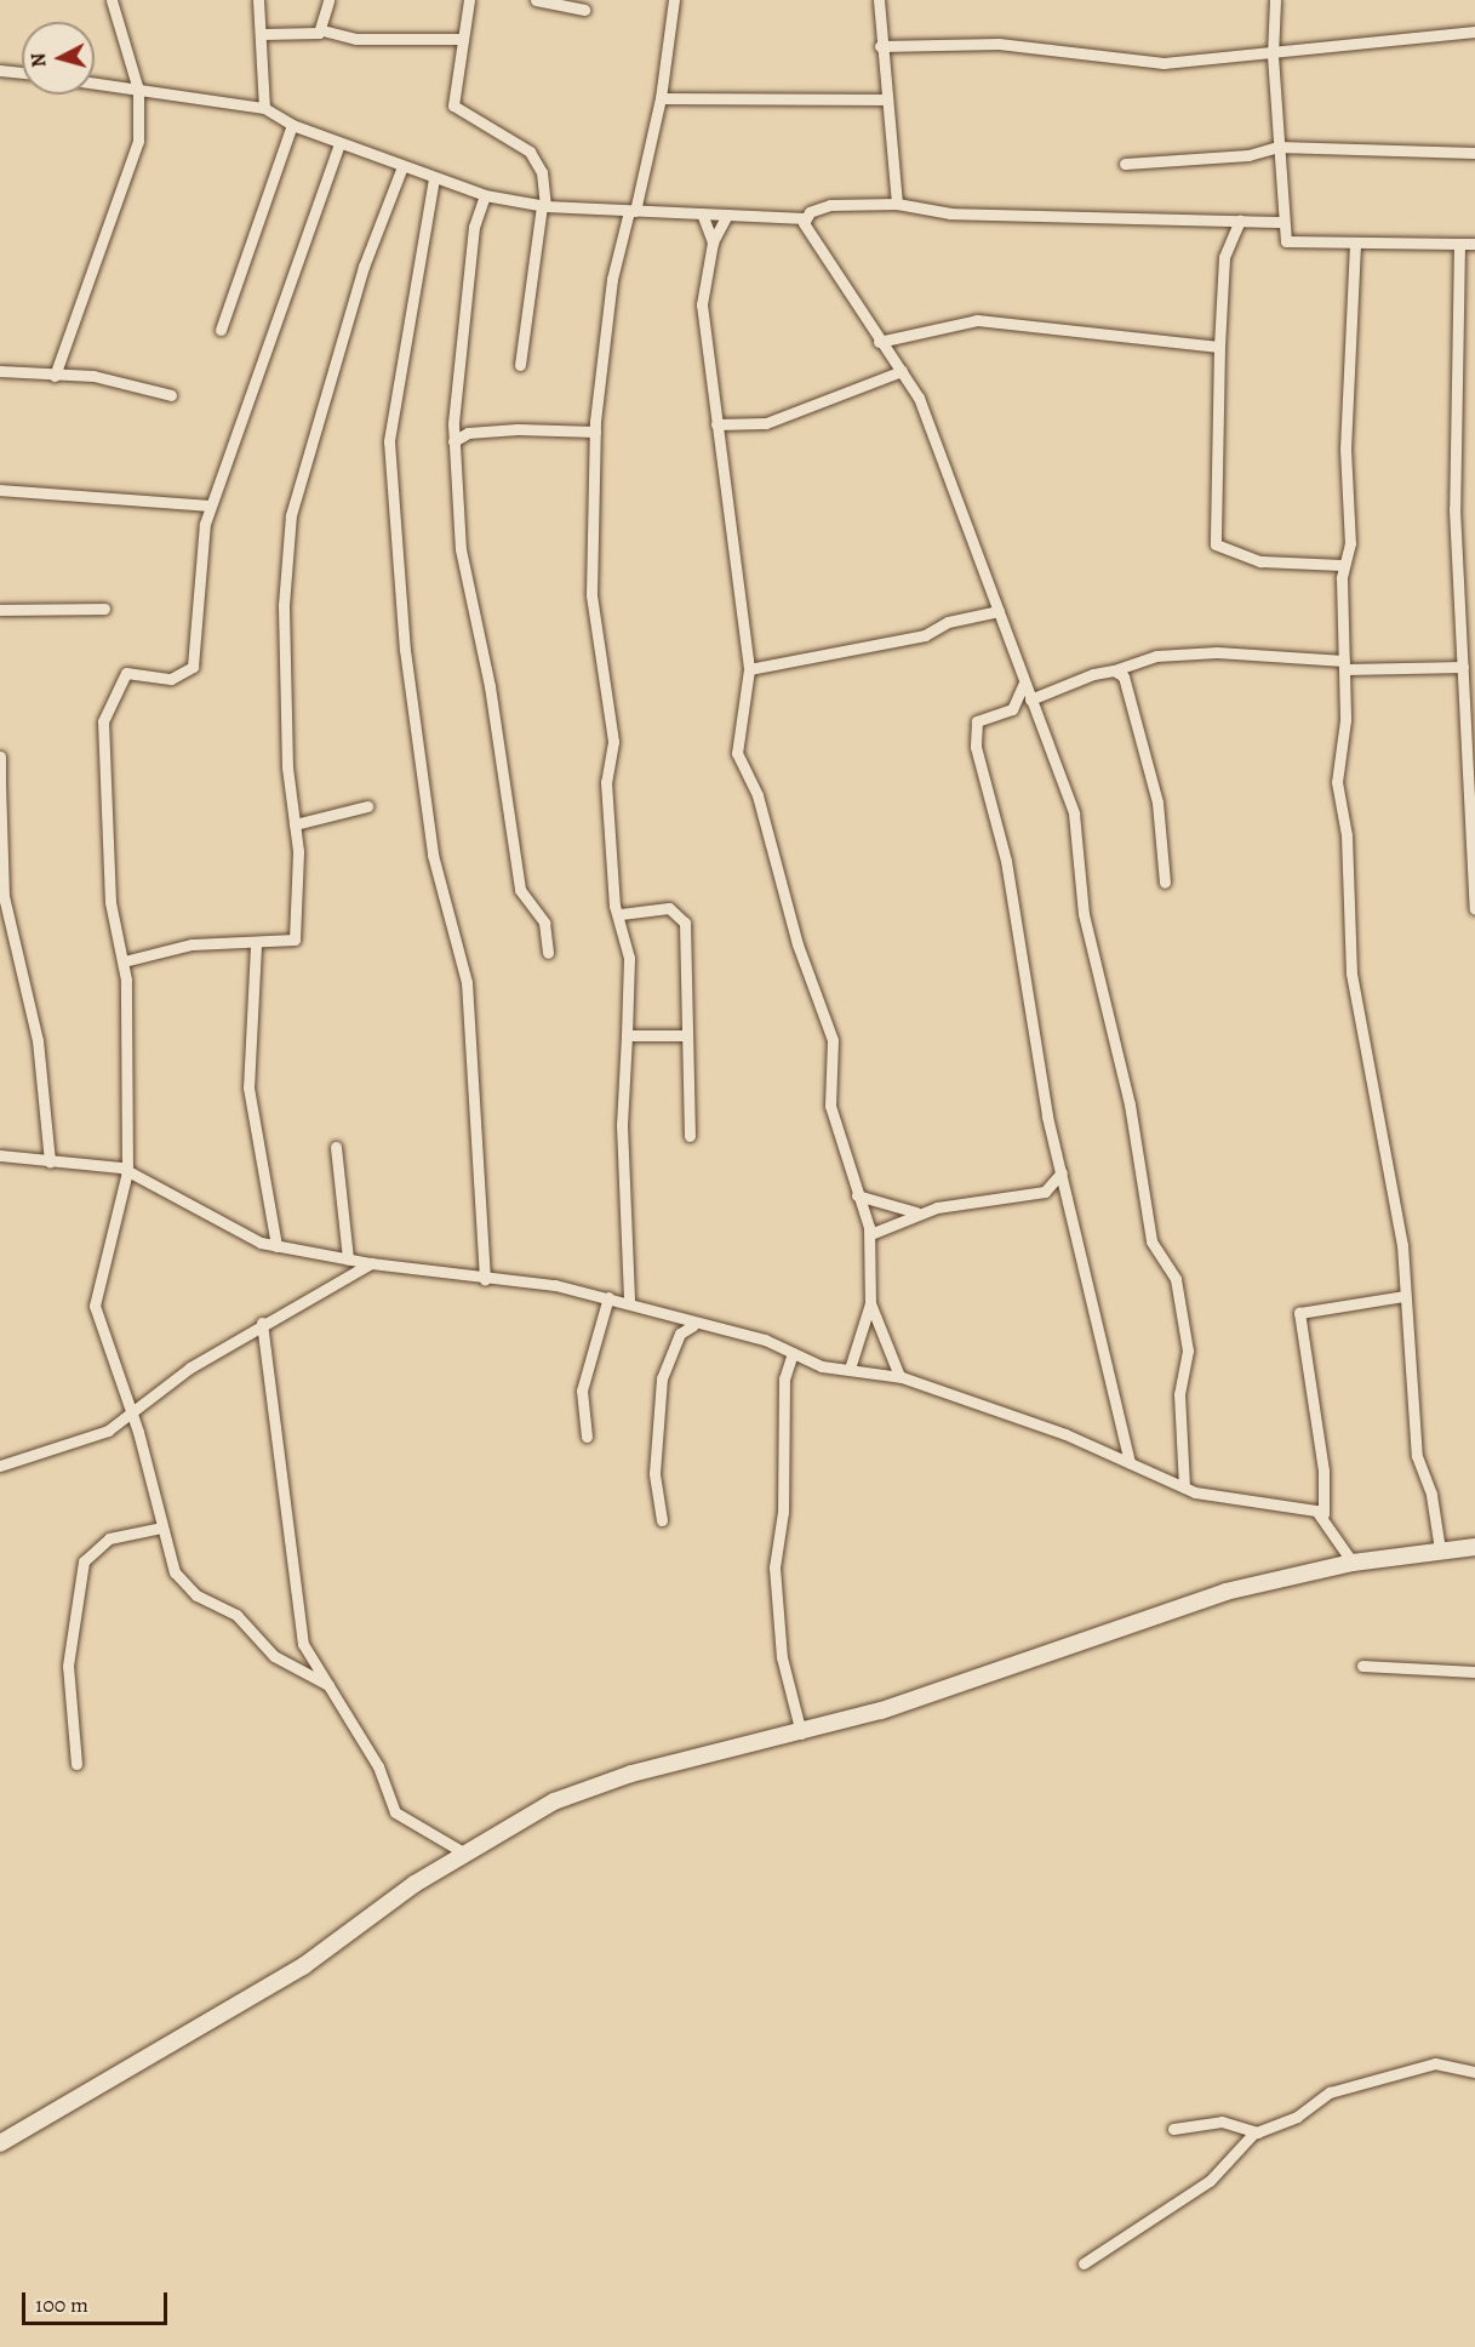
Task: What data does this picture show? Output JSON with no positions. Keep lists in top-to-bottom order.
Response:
{
  "scale_bar": "100 m",
  "north": "left"
}
